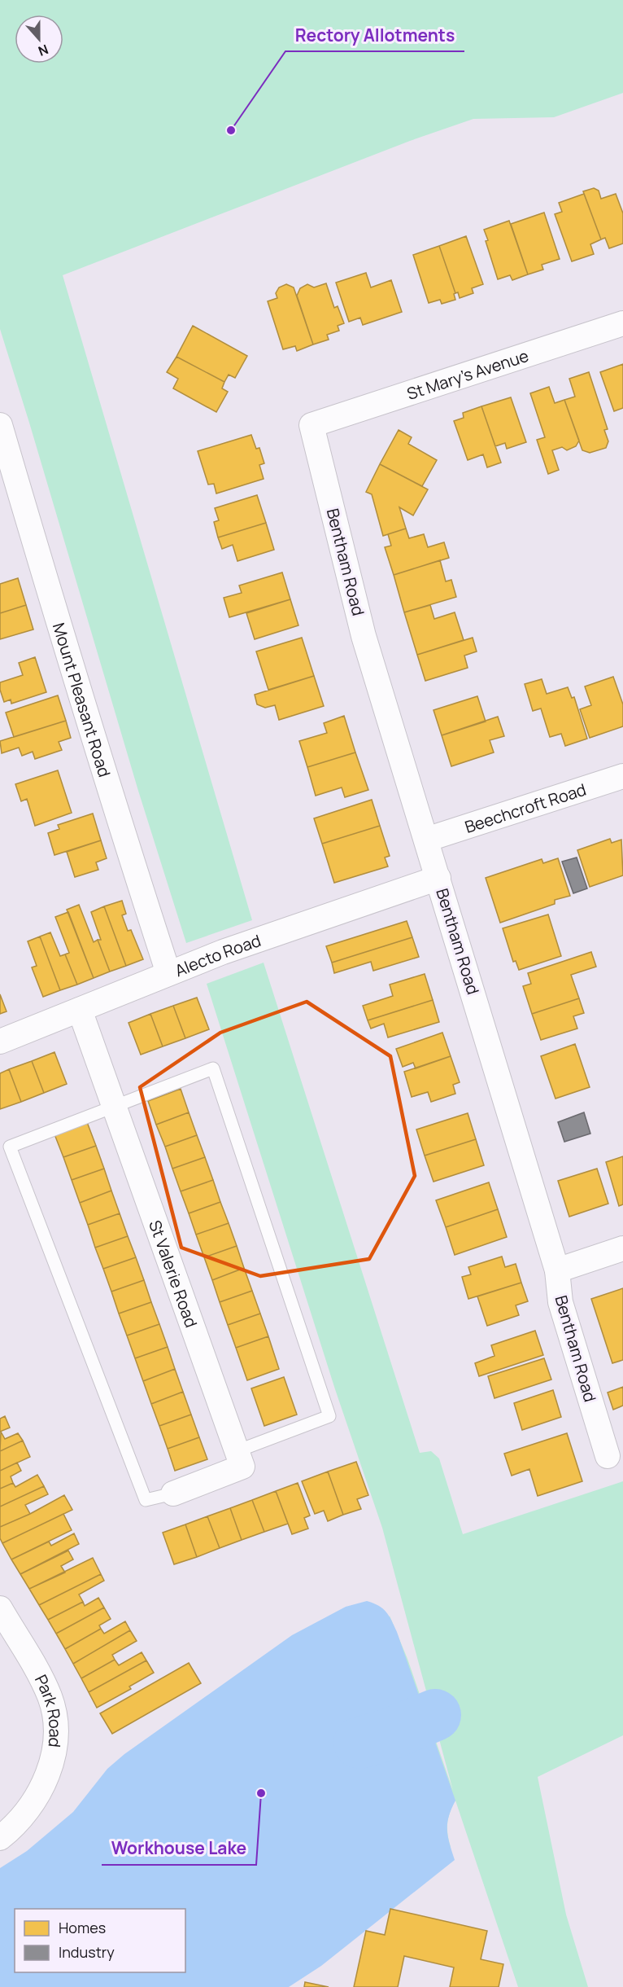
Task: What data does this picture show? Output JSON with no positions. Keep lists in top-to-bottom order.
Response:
{
  "streets": {
    "street": [
      "St Mary's Avenue",
      "Bentham Road",
      "Mount Pleasant Road",
      "Beechcroft Road",
      "Alecto Road",
      "St Valerie Road",
      "Park Road"
    ]
  },
  "crossings": [
    ["St Mary's Avenue", "Bentham Road"],
    ["Bentham Road", "Beechcroft Road"],
    ["Bentham Road", "Alecto Road"],
    ["Mount Pleasant Road", "Alecto Road"],
    ["Alecto Road", "St Valerie Road"]
  ],
  "places": ["Rectory Allotments", "Workhouse Lake"],
  "legend": ["Homes", "Industry"],
  "north": "bottom"
}
